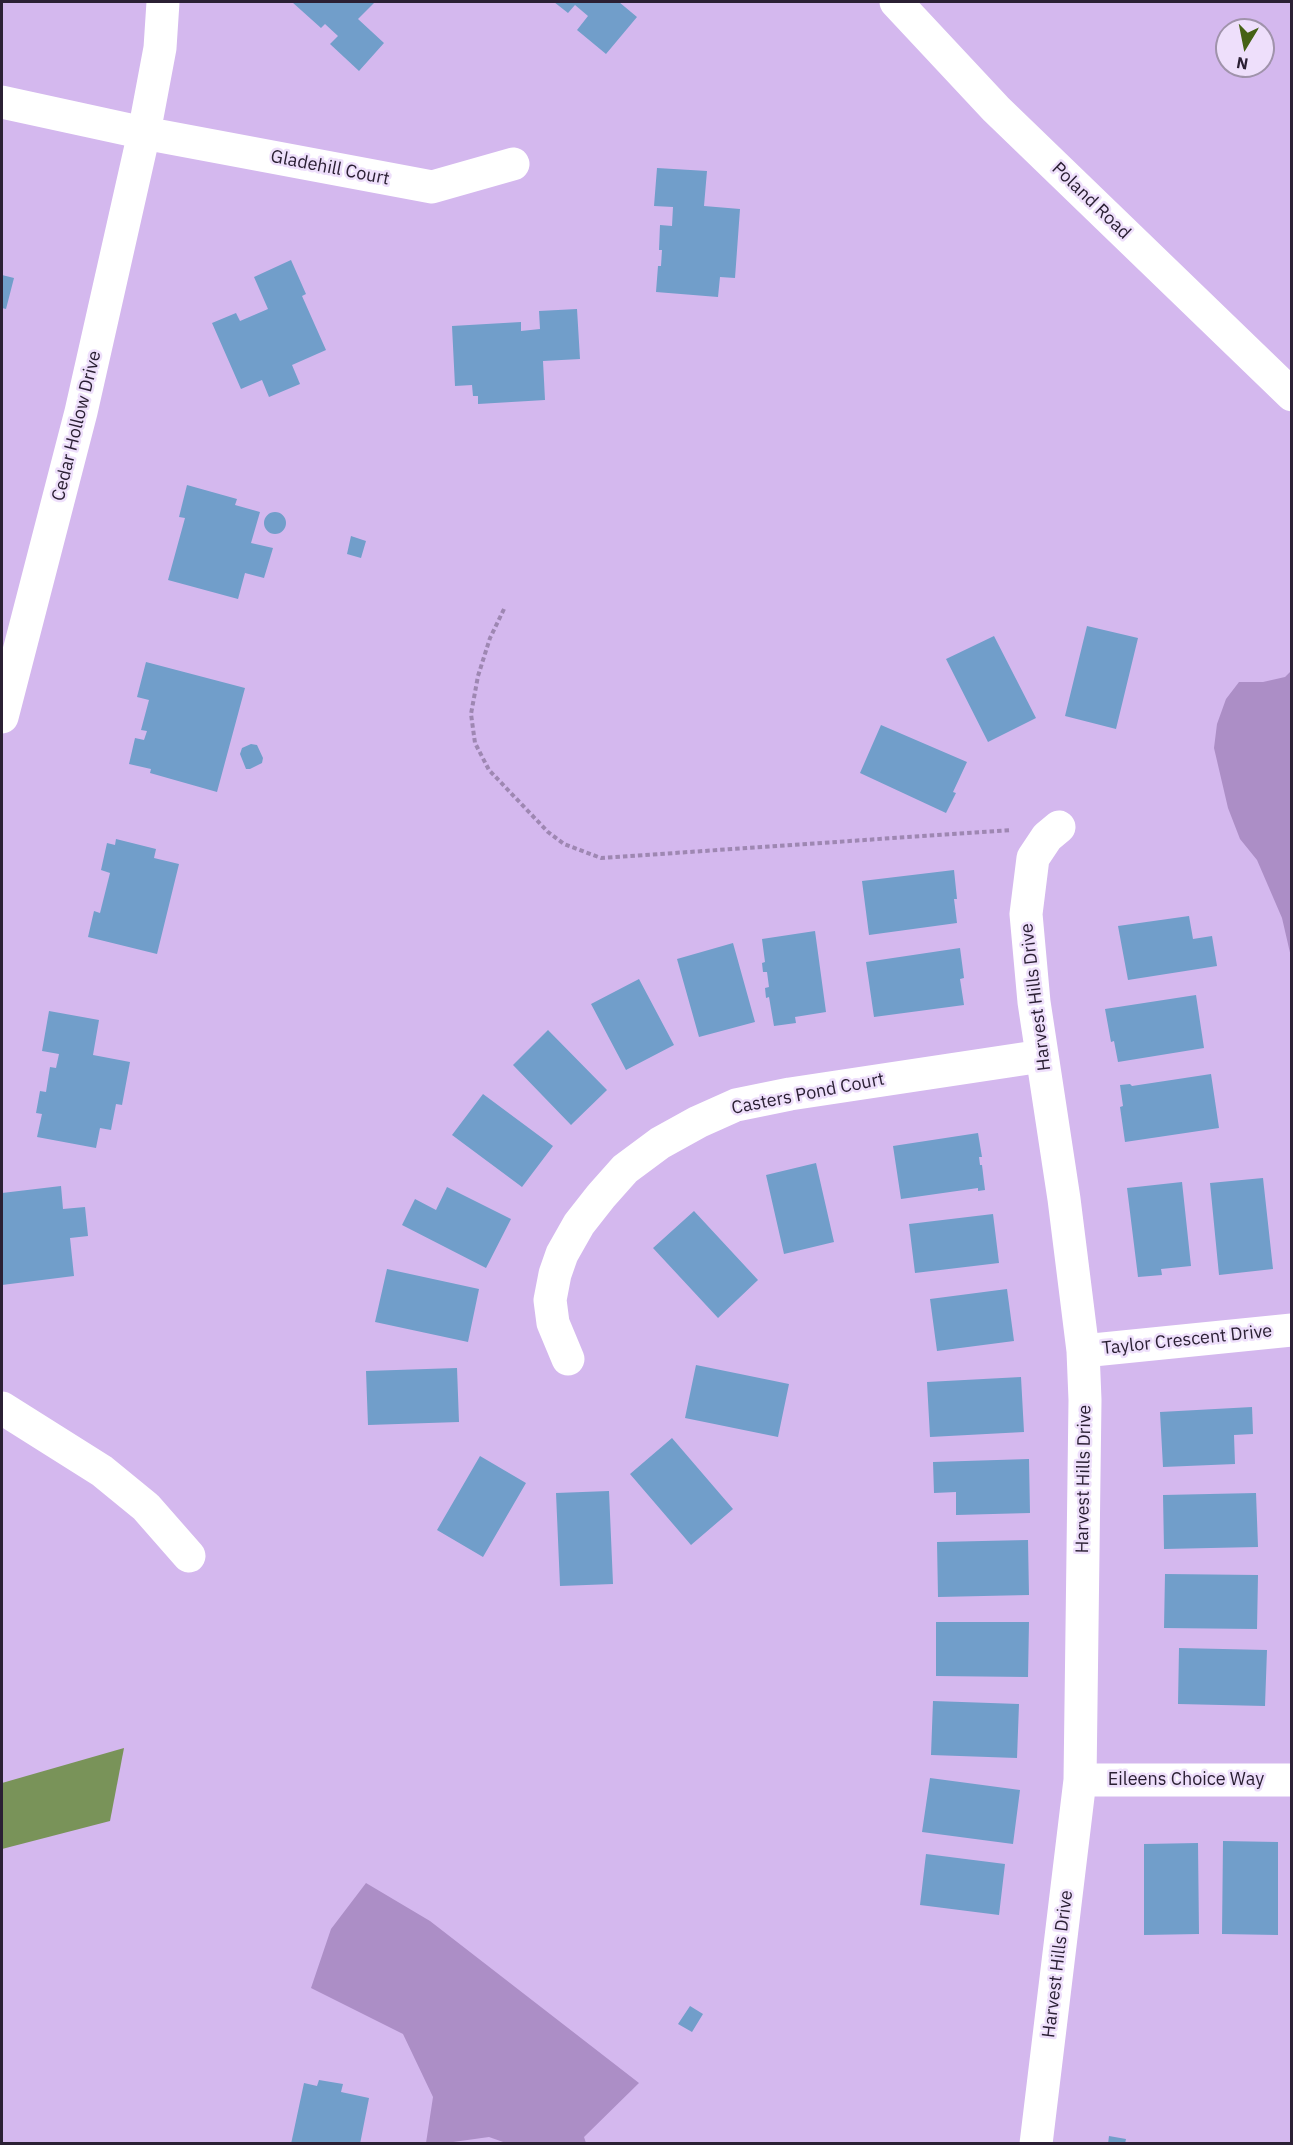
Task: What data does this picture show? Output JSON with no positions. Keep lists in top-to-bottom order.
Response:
{
  "streets": {
    "street": [
      "Gladehill Court",
      "Poland Road",
      "Cedar Hollow Drive",
      "Harvest Hills Drive",
      "Casters Pond Court",
      "Taylor Crescent Drive",
      "Eileens Choice Way"
    ]
  },
  "crossings": [
    ["Gladehill Court", "Cedar Hollow Drive"],
    ["Harvest Hills Drive", "Casters Pond Court"],
    ["Harvest Hills Drive", "Taylor Crescent Drive"],
    ["Harvest Hills Drive", "Eileens Choice Way"]
  ],
  "north": "bottom"
}
